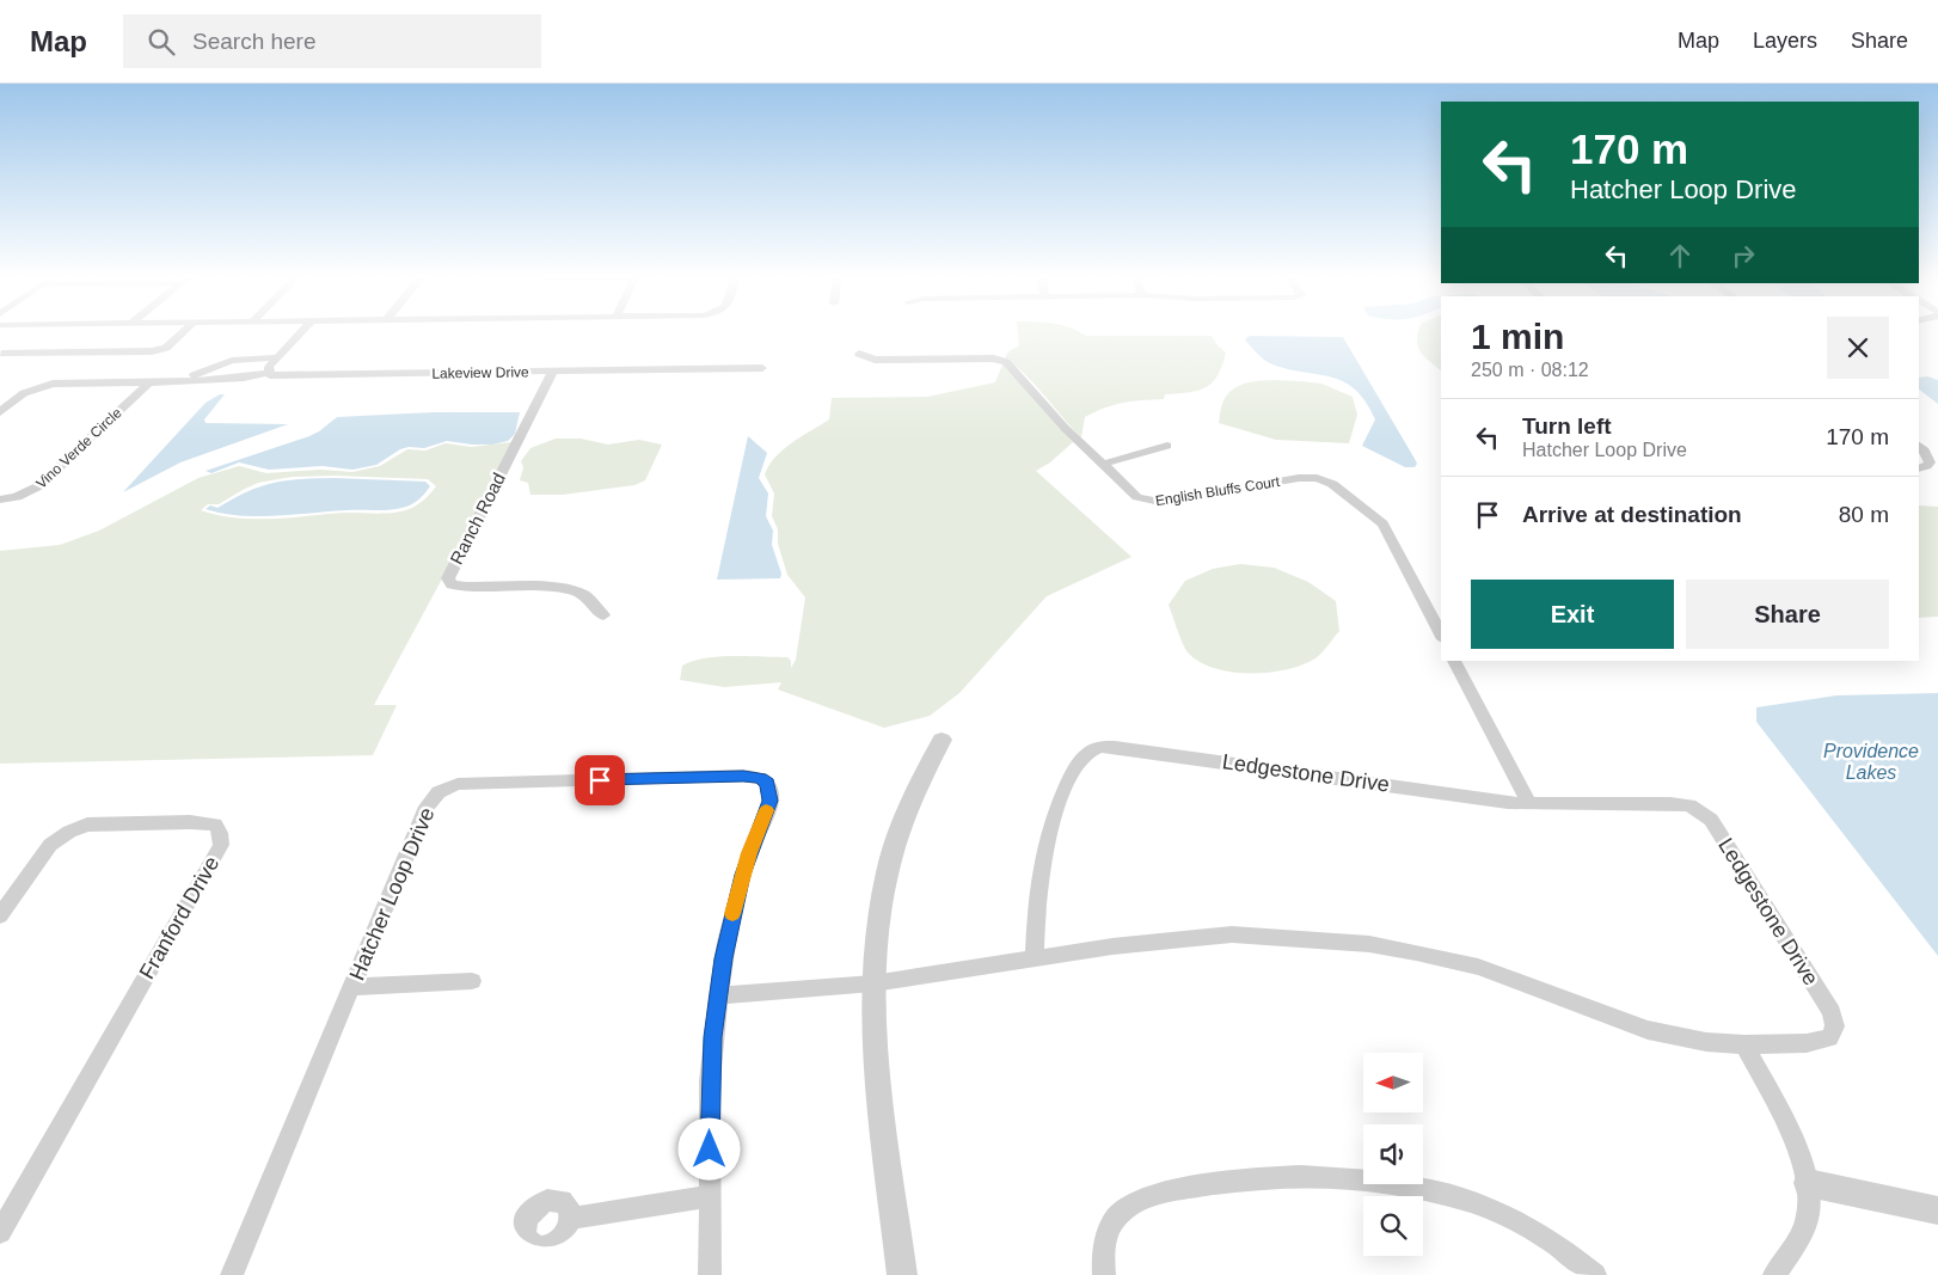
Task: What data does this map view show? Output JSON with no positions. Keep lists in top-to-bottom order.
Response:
{
  "streets": {
    "street": [
      "Lakeview Drive",
      "Vino Verde Circle",
      "English Bluffs Court",
      "Ranch Road",
      "Ledgestone Drive",
      "Hatcher Loop Drive",
      "Franford Drive"
    ]
  },
  "crossings": [
    ["Lakeview Drive", "Vino Verde Circle"],
    ["Lakeview Drive", "Ranch Road"]
  ],
  "water": ["Providence Lakes"],
  "north": "left",
  "page": {
    "header": "Map",
    "search": "Search here",
    "nav": ["Map", "Layers", "Share"],
    "turn": ["170 m", "Hatcher Loop Drive"],
    "heading": ["1 min", "250 m · 08:12"],
    "list": [
      {
        "name": "Turn left",
        "note": "Hatcher Loop Drive",
        "value": "170 m"
      },
      {
        "name": "Arrive at destination",
        "value": "80 m"
      }
    ],
    "buttons": ["Exit", "Share"]
  }
}
